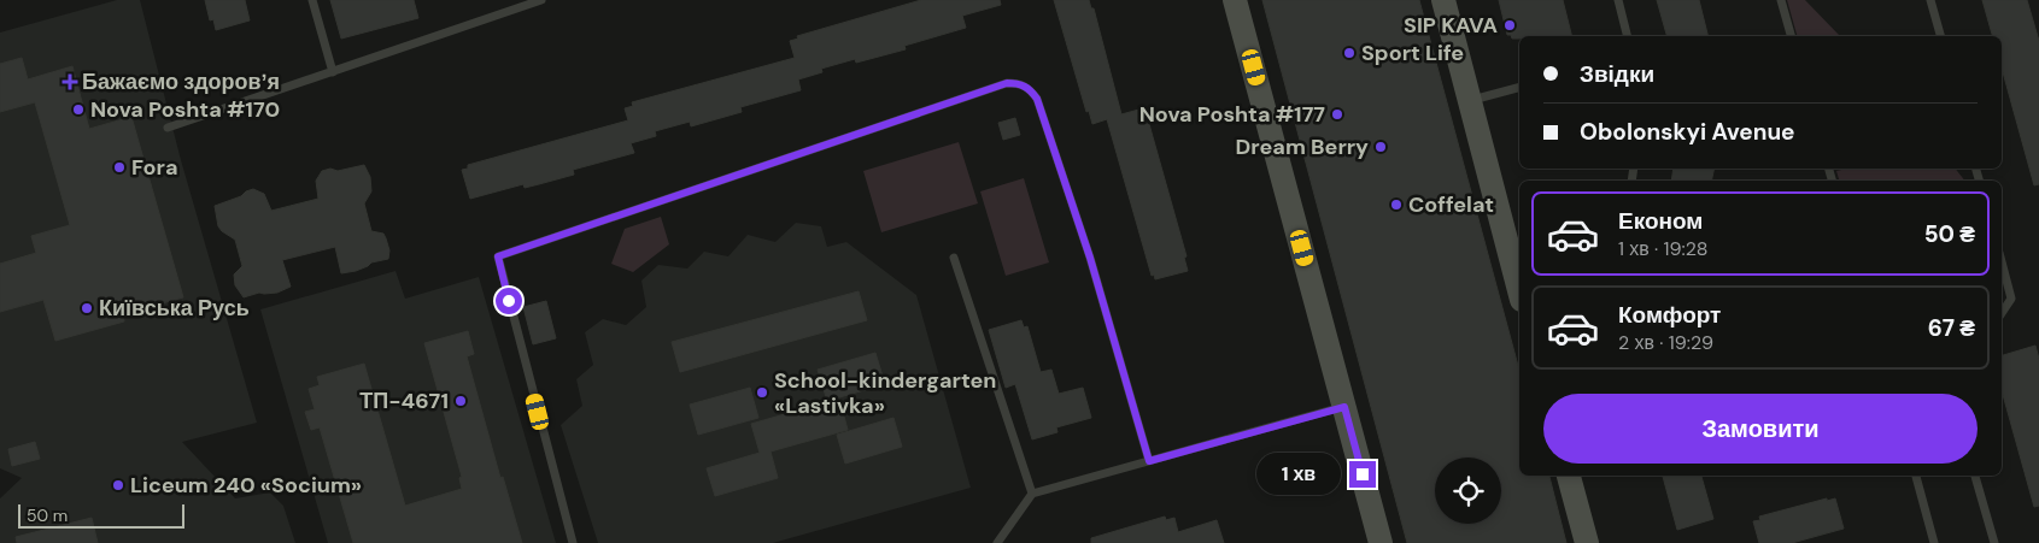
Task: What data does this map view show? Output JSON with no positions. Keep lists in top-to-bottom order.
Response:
{
  "places": {
    "other": [
      "SIP KAVA",
      "Sport Life",
      "Nova Poshta #170",
      "Nova Poshta #177",
      "Dream Berry",
      "Fora",
      "Coffelat",
      "Київська Русь",
      "School-kindergarten «Lastivka»",
      "ТП-4671",
      "Liceum 240 «Socium»"
    ],
    "health": ["Бажаємо здоровʼя"]
  },
  "scale_bar": "50 m",
  "page": {
    "banner": ["Звідки", "Obolonskyi Avenue"],
    "list": [
      {
        "name": "Економ",
        "note": "1 хв · 19:28",
        "value": "50 ₴"
      },
      {
        "name": "Комфорт",
        "note": "2 хв · 19:29",
        "value": "67 ₴"
      }
    ],
    "buttons": "Замовити",
    "bubble": "1 хв",
    "scale": "50 m"
  }
}
